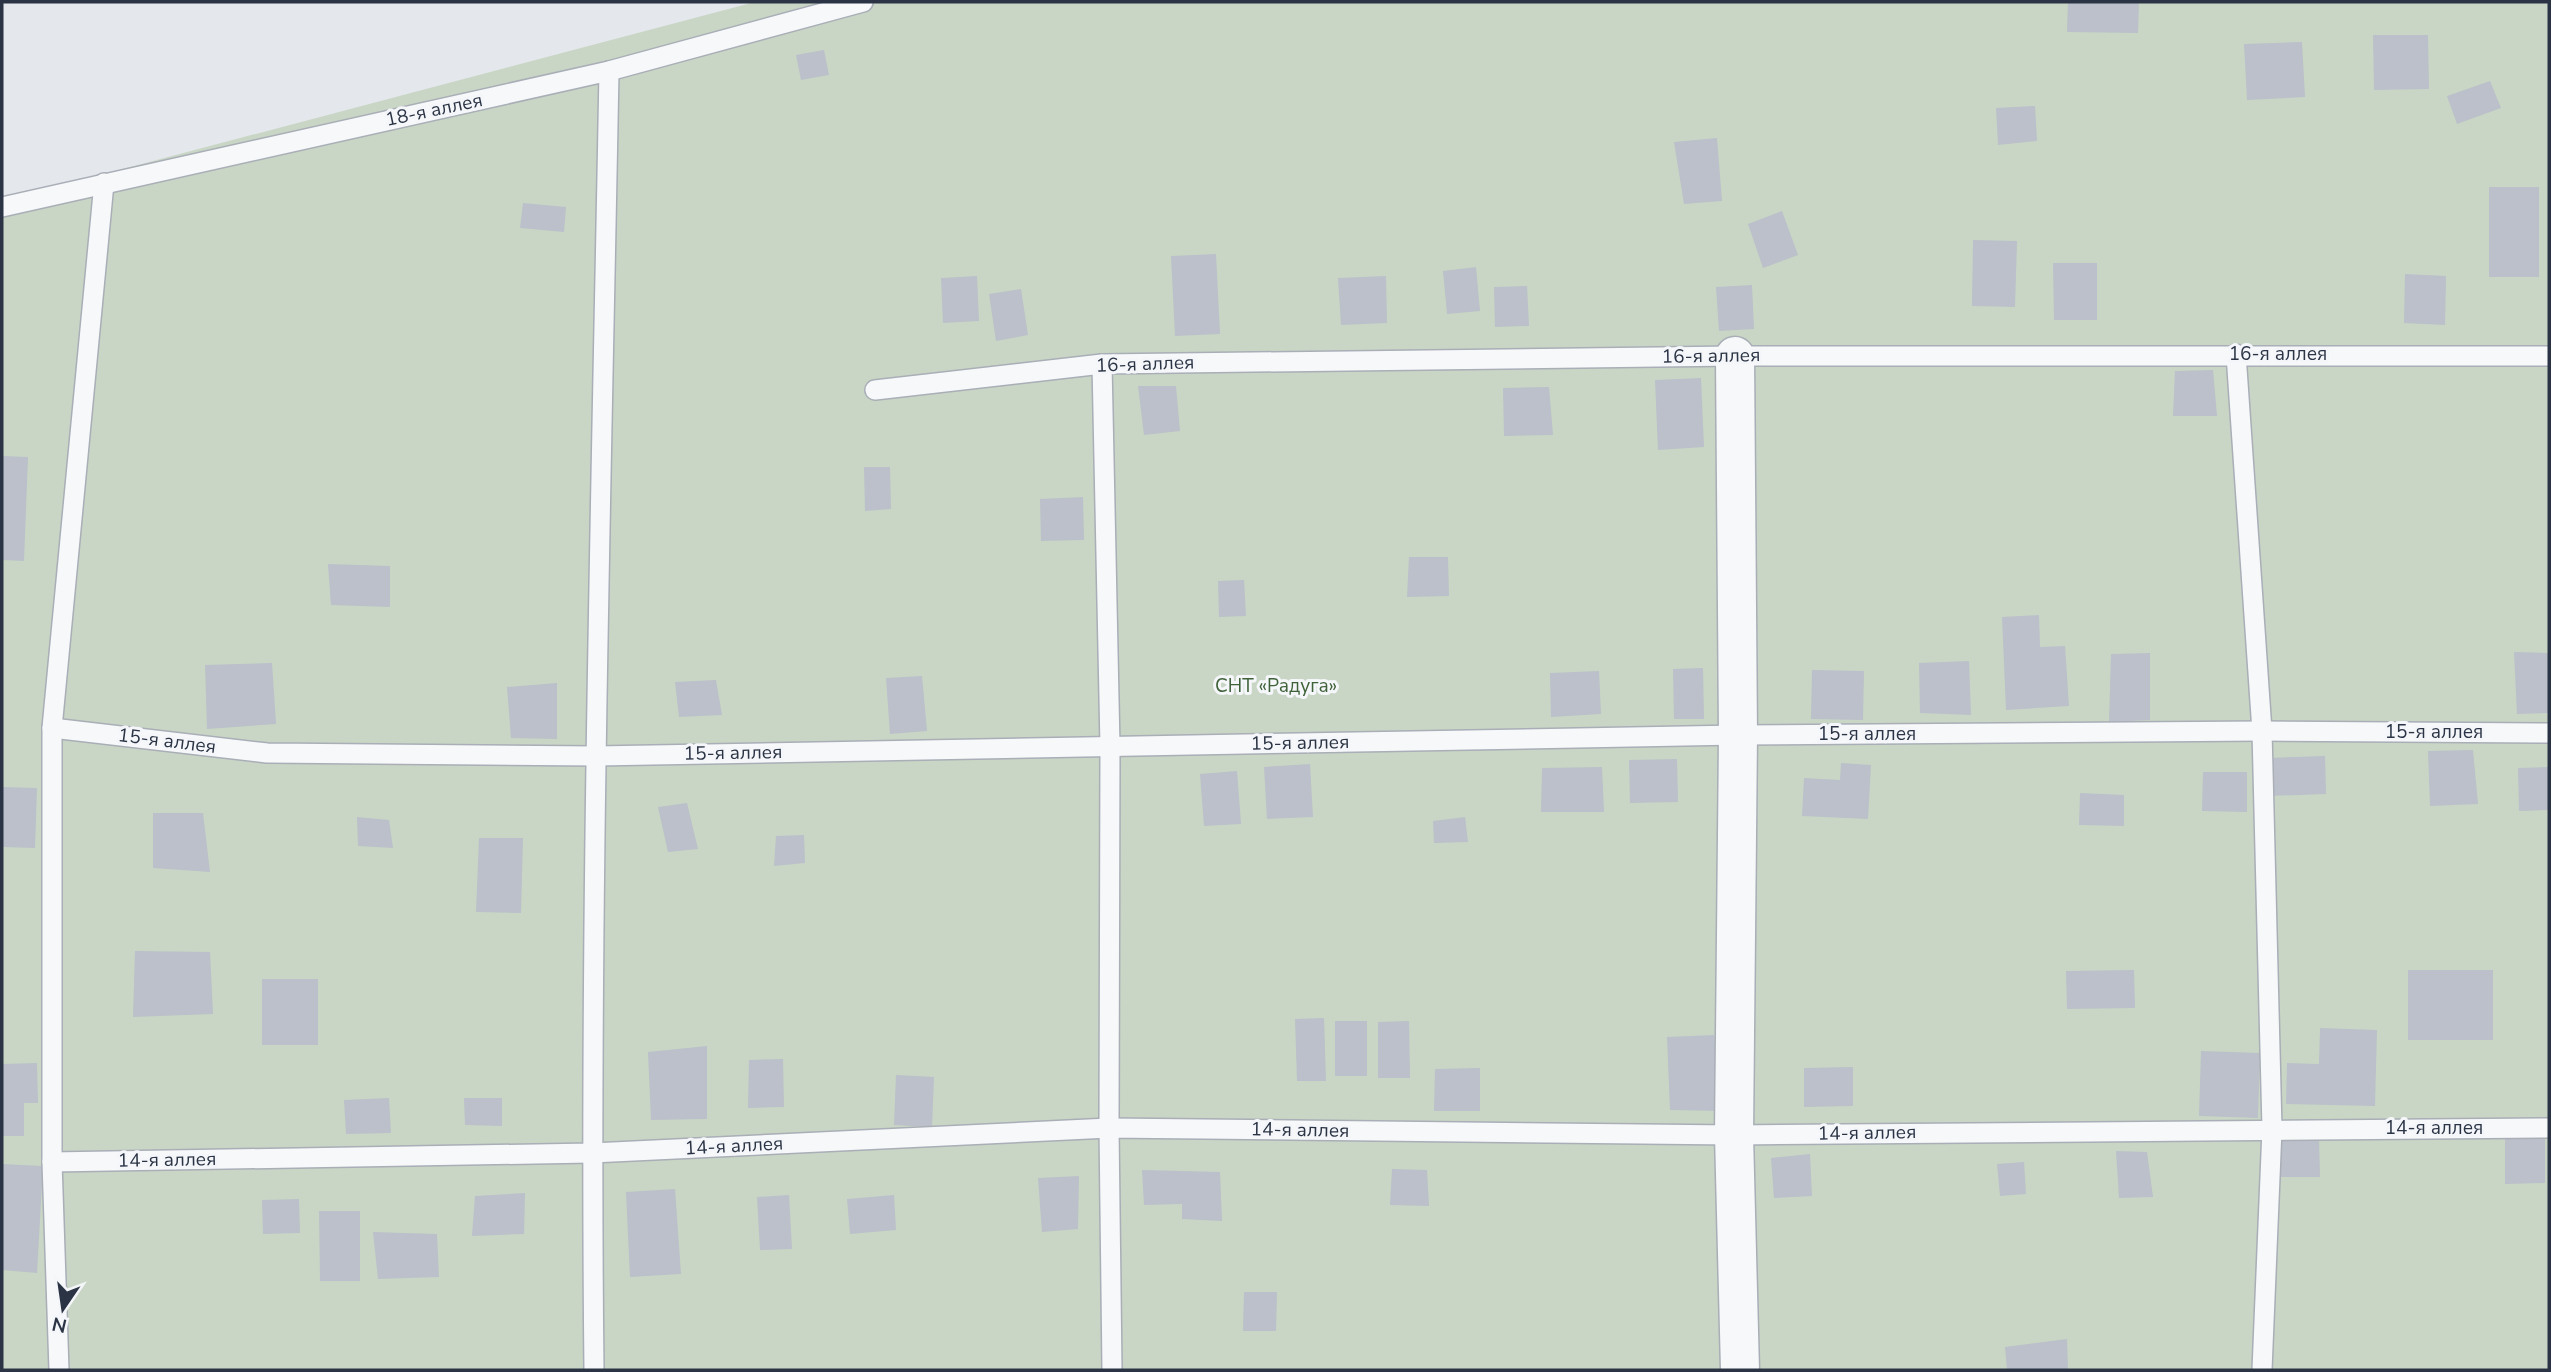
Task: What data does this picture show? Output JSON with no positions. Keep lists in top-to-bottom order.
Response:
{
  "streets": {
    "lane": [
      "18-я аллея",
      "16-я аллея",
      "15-я аллея",
      "14-я аллея"
    ]
  },
  "parks": ["СНТ «Радуга»"],
  "north": "bottom"
}
